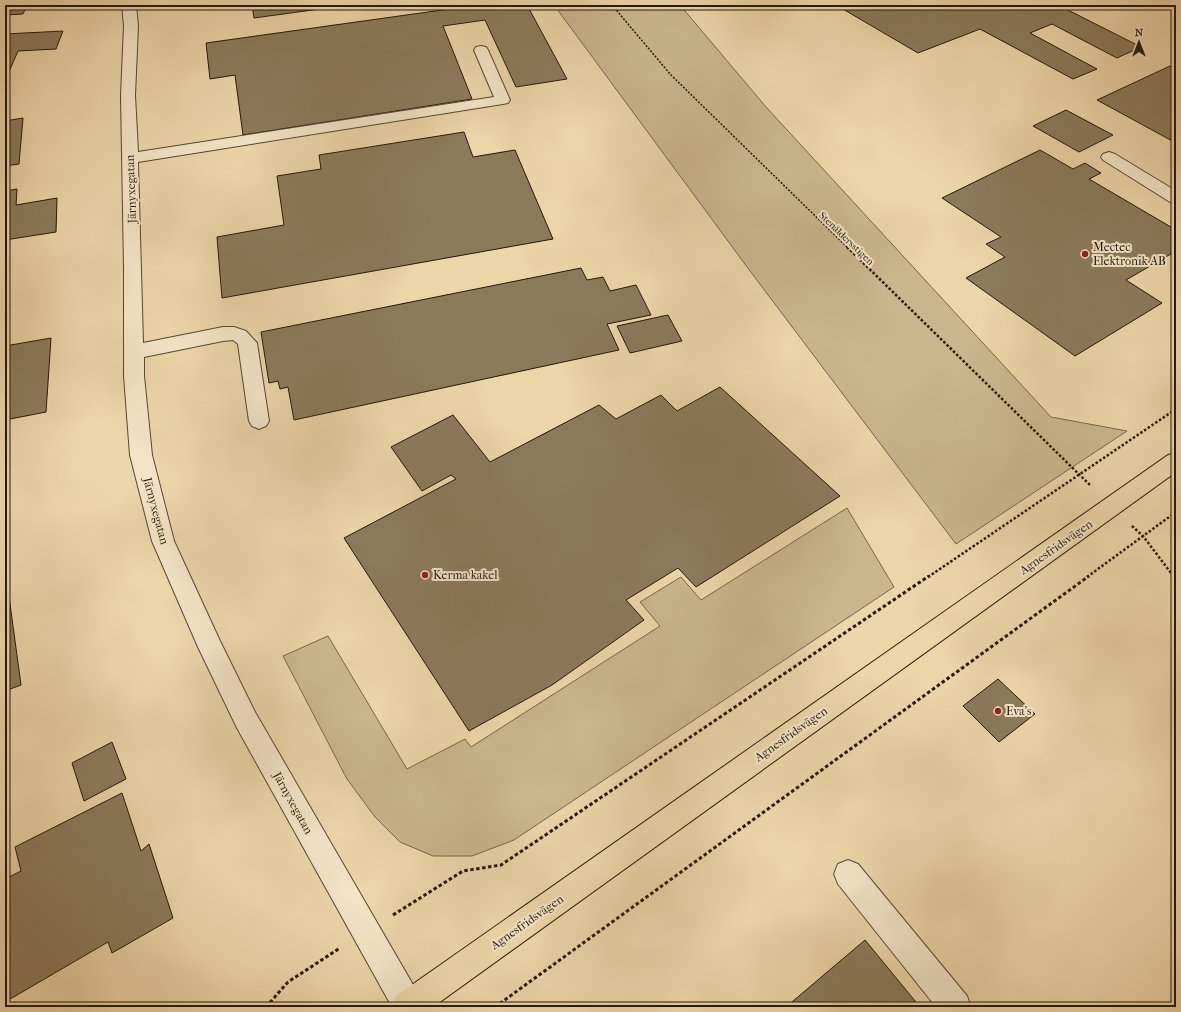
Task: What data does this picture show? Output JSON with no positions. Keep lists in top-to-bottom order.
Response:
{
  "streets": {
    "main road": ["Agnesfridsvägen"],
    "street": ["Järnyxegatan"],
    "path": ["Stenåldersstigen"]
  },
  "crossings": [
    ["Järnyxegatan", "Agnesfridsvägen"]
  ],
  "places": ["Mectec Elektronik AB", "Kerma kakel", "Eva's"],
  "north": "top"
}
